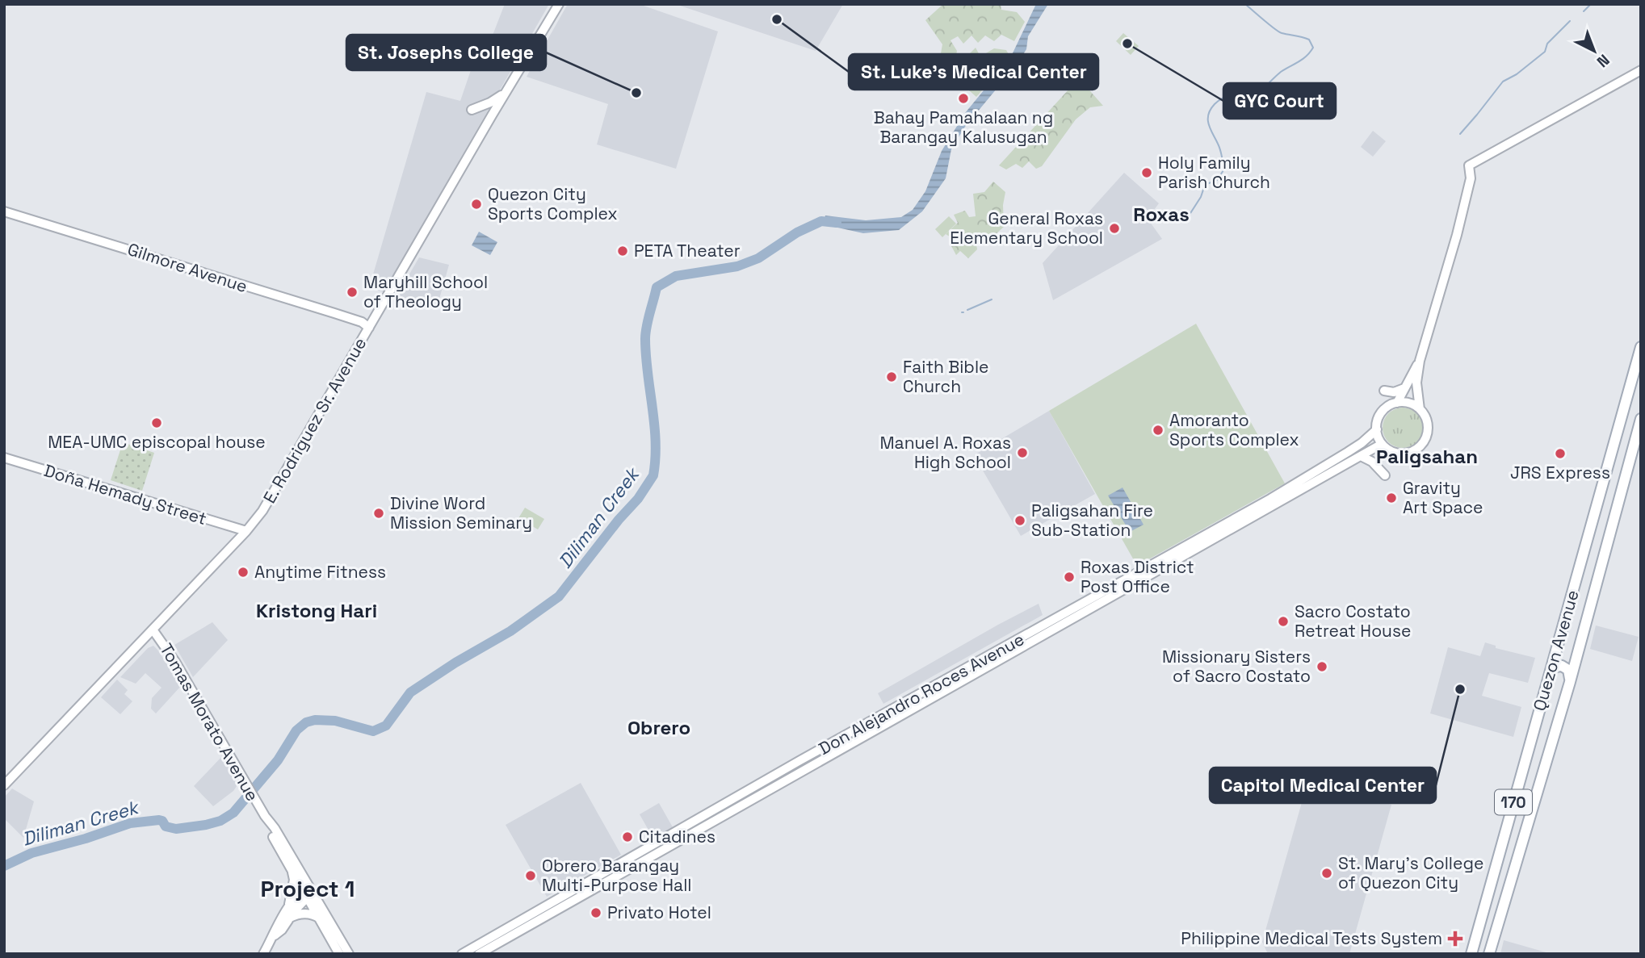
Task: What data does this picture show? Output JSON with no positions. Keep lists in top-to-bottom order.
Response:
{
  "streets": {
    "main road": [
      "Gilmore Avenue",
      "E. Rodriguez Sr. Avenue",
      "Doña Hemady Street",
      "Quezon Avenue",
      "Don Alejandro Roces Avenue",
      "Tomas Morato Avenue",
      "170"
    ]
  },
  "crossings": [
    ["Gilmore Avenue", "E. Rodriguez Sr. Avenue"],
    ["E. Rodriguez Sr. Avenue", "Doña Hemady Street"],
    ["E. Rodriguez Sr. Avenue", "Tomas Morato Avenue"]
  ],
  "districts": [
    "Roxas",
    "Paligsahan",
    "Kristong Hari",
    "Obrero",
    "Project 1"
  ],
  "water": ["Diliman Creek"],
  "places": {
    "other": [
      "St. Luke's Medical Center",
      "GYC Court",
      "St. Josephs College",
      "Bahay Pamahalaan ng Barangay Kalusugan",
      "Holy Family Parish Church",
      "Quezon City Sports Complex",
      "General Roxas Elementary School",
      "PETA Theater",
      "Maryhill School of Theology",
      "Faith Bible Church",
      "MEA-UMC episcopal house",
      "Amoranto Sports Complex",
      "Manuel A. Roxas High School",
      "JRS Express",
      "Gravity Art Space",
      "Divine Word Mission Seminary",
      "Paligsahan Fire Sub-Station",
      "Anytime Fitness",
      "Roxas District Post Office",
      "Sacro Costato Retreat House",
      "Missionary Sisters of Sacro Costato",
      "Capitol Medical Center",
      "Citadines",
      "St. Mary's College of Quezon City",
      "Obrero Barangay Multi-Purpose Hall",
      "Privato Hotel"
    ],
    "health": ["Philippine Medical Tests System"]
  },
  "north": "bottom right"
}
